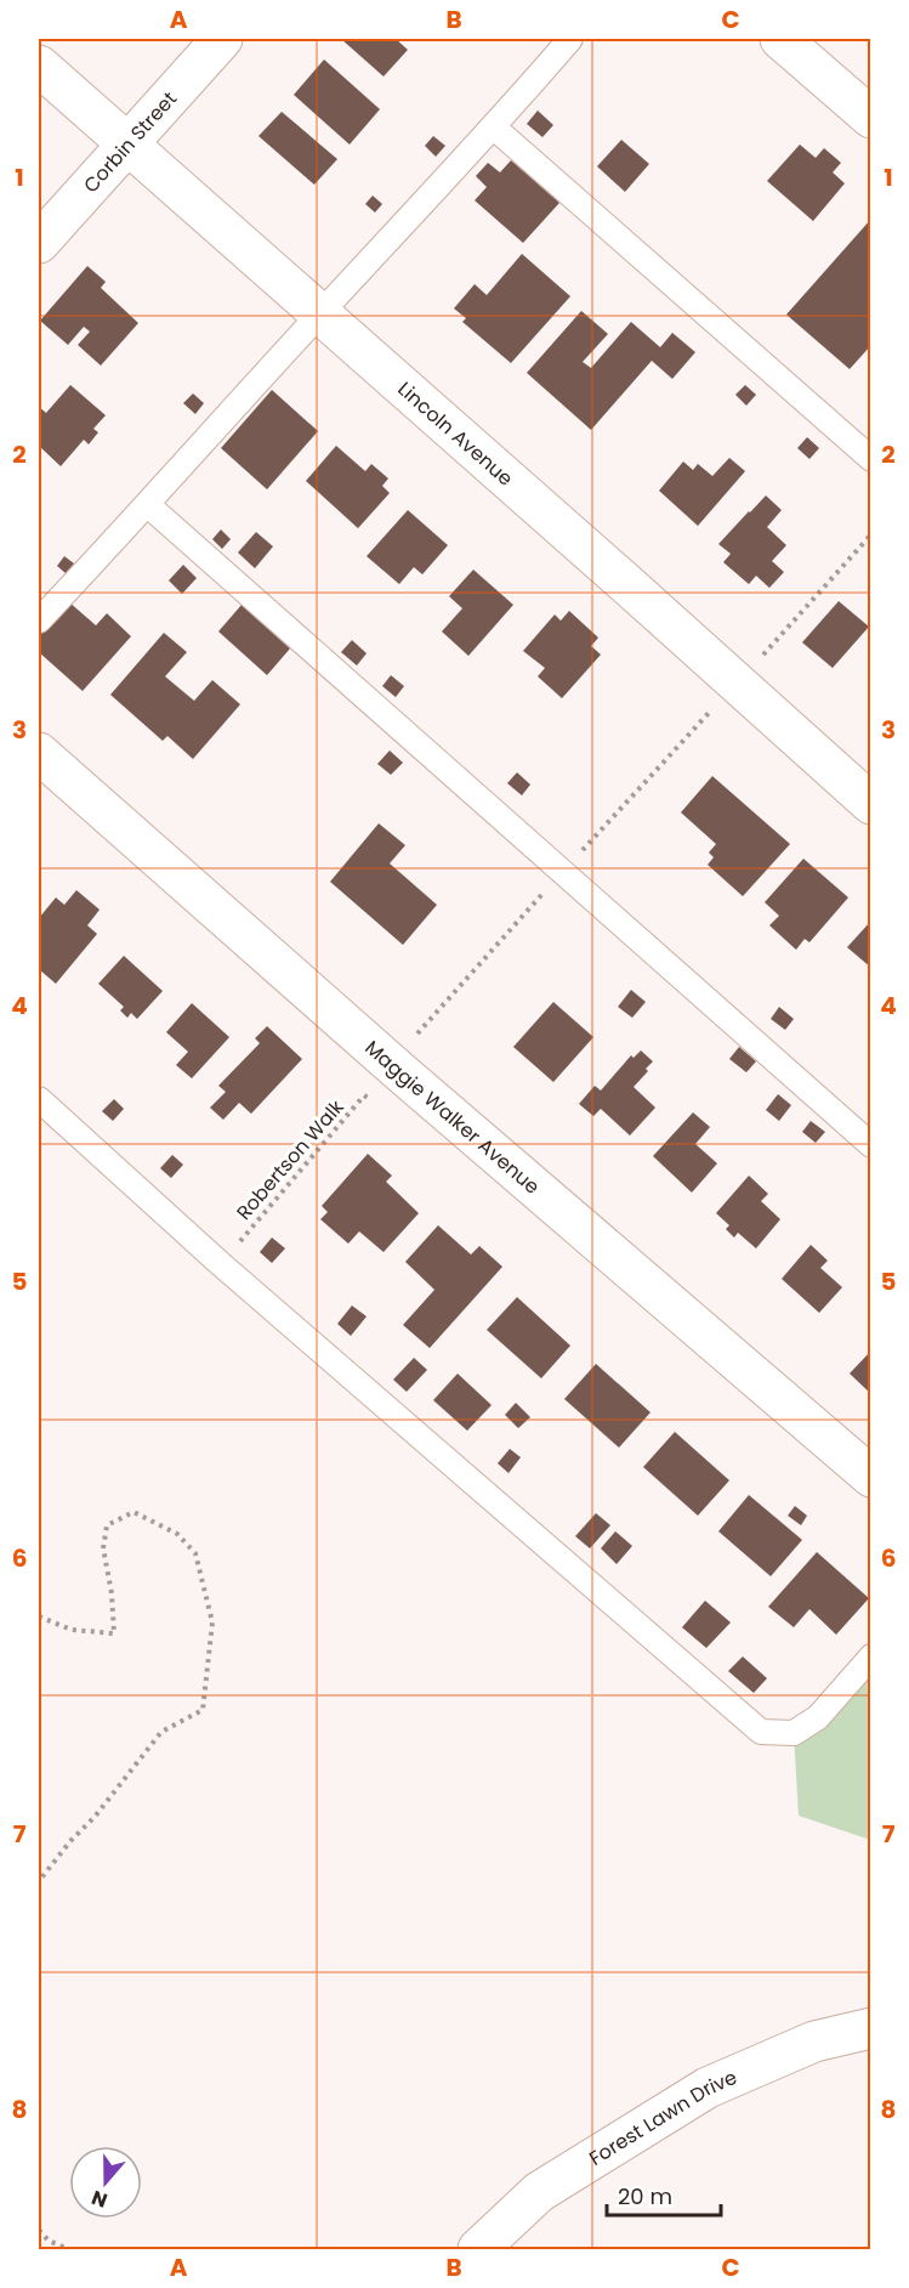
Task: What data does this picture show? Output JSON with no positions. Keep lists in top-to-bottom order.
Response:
{
  "streets": {
    "street": [
      "Corbin Street",
      "Lincoln Avenue",
      "Maggie Walker Avenue",
      "Forest Lawn Drive"
    ],
    "path": ["Robertson Walk"]
  },
  "crossings": [
    ["Corbin Street", "Lincoln Avenue"]
  ],
  "scale_bar": "20 m",
  "north": "bottom",
  "grid": {
    "columns": ["A", "B", "C"],
    "rows": [
      "1",
      "2",
      "3",
      "4",
      "5",
      "6",
      "7",
      "8"
    ]
  }
}
